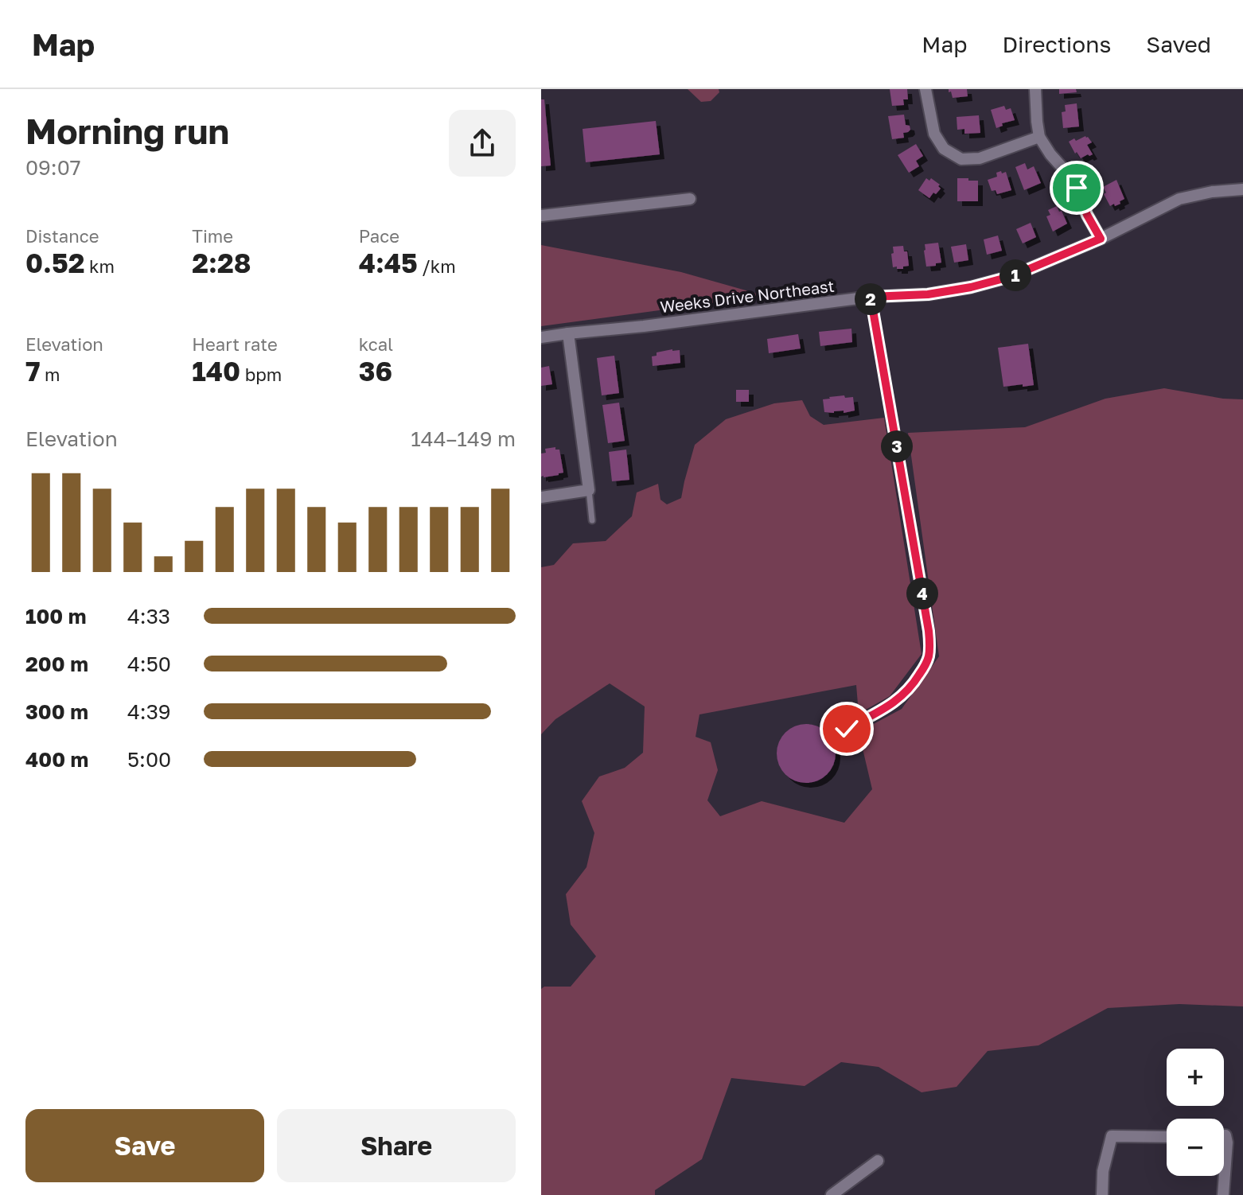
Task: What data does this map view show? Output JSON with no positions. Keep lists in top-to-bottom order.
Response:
{
  "streets": {
    "street": ["Weeks Drive Northeast"]
  },
  "page": {
    "header": "Map",
    "nav": ["Map", "Directions", "Saved"],
    "heading": ["Morning run", "09:07"],
    "stats": [
      ["Distance", "0.52 km"],
      ["Time", "2:28"],
      ["Pace", "4:45 /km"],
      ["Elevation", "7 m"],
      ["Heart rate", "140 bpm"],
      ["kcal", "36"]
    ],
    "pins": [
      "1",
      "2",
      "3",
      "4"
    ],
    "chart": ["Elevation", "144–149 m"],
    "list": [
      {
        "name": "100 m",
        "note": "4:33"
      },
      {
        "name": "200 m",
        "note": "4:50"
      },
      {
        "name": "300 m",
        "note": "4:39"
      },
      {
        "name": "400 m",
        "note": "5:00"
      }
    ],
    "map_buttons": ["+", "−"],
    "buttons": ["Save", "Share"]
  }
}
